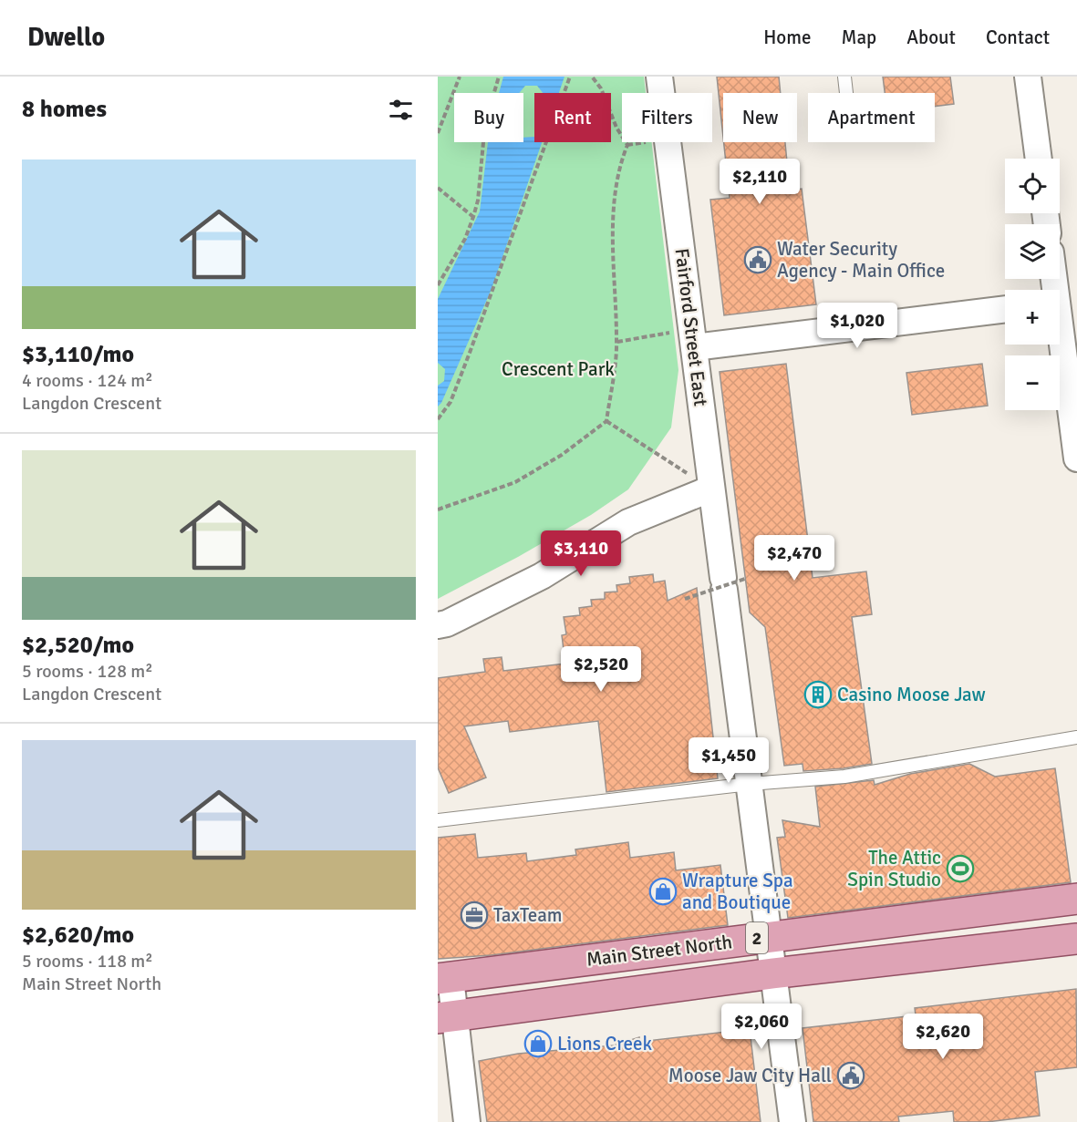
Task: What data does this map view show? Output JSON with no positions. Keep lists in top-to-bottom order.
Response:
{
  "streets": {
    "main road": ["2", "Main Street North"],
    "street": ["Fairford Street East"]
  },
  "crossings": [
    ["Fairford Street East", "Main Street North"]
  ],
  "parks": ["Crescent Park"],
  "places": {
    "public building": ["Water Security Agency - Main Office", "Moose Jaw City Hall"],
    "building": ["Casino Moose Jaw"],
    "sports": ["The Attic Spin Studio"],
    "shop": ["Wrapture Spa and Boutique", "Lions Creek"],
    "office": ["TaxTeam"]
  },
  "page": {
    "header": "Dwello",
    "nav": [
      "Home",
      "Map",
      "About",
      "Contact"
    ],
    "heading": "8 homes",
    "chip": [
      "Buy",
      "Rent",
      "Filters",
      "New",
      "Apartment"
    ],
    "list": [
      {
        "name": "$3,110/mo",
        "note": "4 rooms · 124 m² · Langdon Crescent"
      },
      {
        "name": "$2,520/mo",
        "note": "5 rooms · 128 m² · Langdon Crescent"
      },
      {
        "name": "$2,620/mo",
        "note": "5 rooms · 118 m² · Main Street North"
      }
    ],
    "map_buttons": ["+", "−"],
    "price": [
      "$2,110",
      "$1,020",
      "$3,110",
      "$2,470",
      "$2,520",
      "$1,450",
      "$2,060",
      "$2,620"
    ]
  }
}
